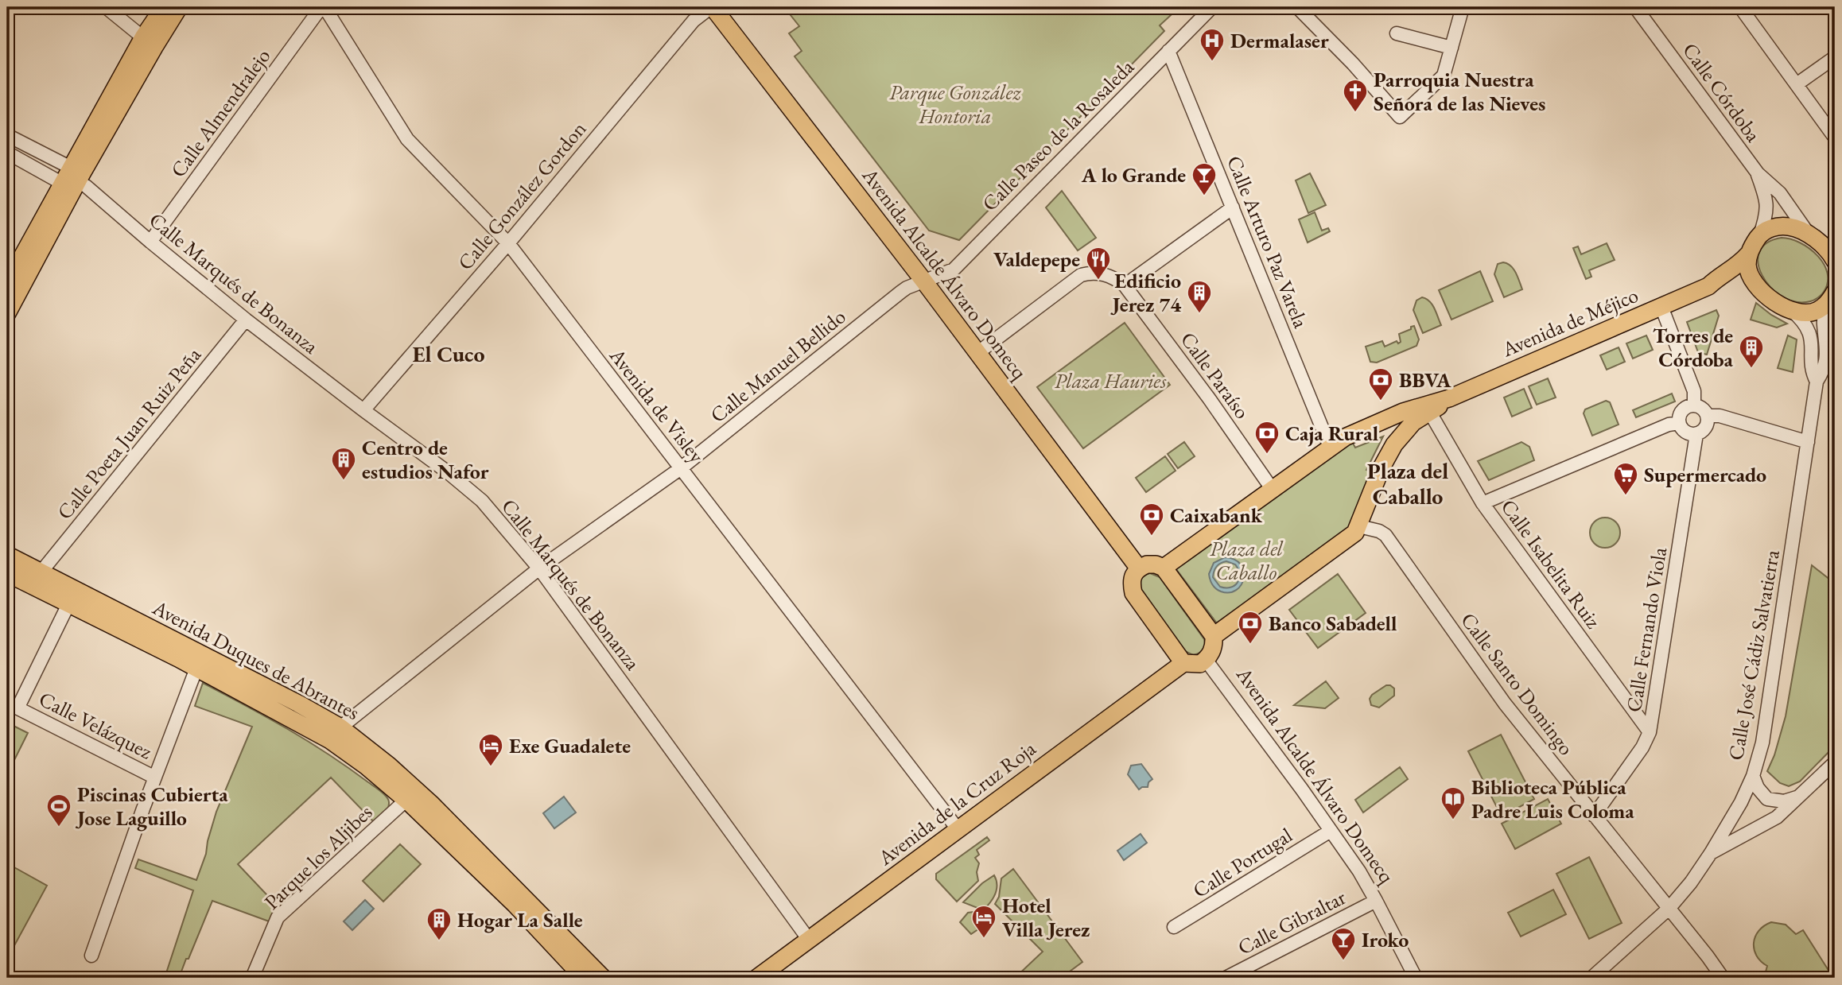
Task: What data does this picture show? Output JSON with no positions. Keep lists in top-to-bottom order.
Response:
{
  "streets": {
    "main road": [
      "Avenida Alcalde Álvaro Domecq",
      "Avenida de Méjico",
      "Avenida Duques de Abrantes",
      "Avenida de la Cruz Roja"
    ],
    "street": [
      "Calle Córdoba",
      "Calle Almendralejo",
      "Calle Paseo de la Rosaleda",
      "Calle González Gordon",
      "Calle Arturo Paz Varela",
      "Calle Marqués de Bonanza",
      "Calle Manuel Bellido",
      "Calle Paraíso",
      "Avenida de Visley",
      "Calle Poeta Juan Ruiz Peña",
      "Calle Isabelita Ruiz",
      "Calle Fernando Viola",
      "Calle José Cádiz Salvatierra",
      "Calle Santo Domingo",
      "Calle Velázquez",
      "Parque los Aljibes",
      "Calle Portugal",
      "Calle Gibraltar"
    ]
  },
  "crossings": [
    ["Calle Almendralejo", "Calle Marqués de Bonanza"],
    ["Calle Almendralejo", "Avenida de Visley"],
    ["Calle Paseo de la Rosaleda", "Calle Arturo Paz Varela"],
    ["Calle Paseo de la Rosaleda", "Avenida Alcalde Álvaro Domecq"],
    ["Calle Paseo de la Rosaleda", "Calle Manuel Bellido"],
    ["Calle González Gordon", "Avenida Alcalde Álvaro Domecq"],
    ["Calle González Gordon", "Calle Marqués de Bonanza"],
    ["Calle González Gordon", "Avenida de Visley"],
    ["Avenida Alcalde Álvaro Domecq", "Calle Manuel Bellido"],
    ["Avenida Alcalde Álvaro Domecq", "Calle Paraíso"],
    ["Avenida Alcalde Álvaro Domecq", "Calle Portugal"],
    ["Avenida Alcalde Álvaro Domecq", "Calle Gibraltar"],
    ["Calle Marqués de Bonanza", "Calle Manuel Bellido"],
    ["Calle Marqués de Bonanza", "Calle Poeta Juan Ruiz Peña"],
    ["Calle Marqués de Bonanza", "Avenida de la Cruz Roja"],
    ["Calle Manuel Bellido", "Avenida de Visley"],
    ["Calle Manuel Bellido", "Avenida Duques de Abrantes"],
    ["Avenida de Visley", "Avenida de la Cruz Roja"],
    ["Calle Poeta Juan Ruiz Peña", "Avenida Duques de Abrantes"],
    ["Calle Isabelita Ruiz", "Calle Fernando Viola"],
    ["Calle Fernando Viola", "Calle Santo Domingo"],
    ["Calle José Cádiz Salvatierra", "Calle Santo Domingo"],
    ["Avenida Duques de Abrantes", "Calle Velázquez"],
    ["Avenida Duques de Abrantes", "Parque los Aljibes"]
  ],
  "districts": ["El Cuco", "Plaza del Caballo"],
  "parks": ["Parque González Hontoria", "Plaza Hauries", "Plaza del Caballo"],
  "places": {
    "hospital": ["Dermalaser"],
    "church": ["Parroquia Nuestra Señora de las Nieves"],
    "bar": ["A lo Grande", "Iroko"],
    "restaurant": ["Valdepepe"],
    "building": [
      "Edificio Jerez 74",
      "Torres de Córdoba",
      "Centro de estudios Nafor",
      "Hogar La Salle"
    ],
    "bank": [
      "BBVA",
      "Caja Rural",
      "Caixabank",
      "Banco Sabadell"
    ],
    "supermarket": ["Supermercado"],
    "hotel": ["Exe Guadalete", "Hotel Villa Jerez"],
    "library": ["Biblioteca Pública Padre Luis Coloma"],
    "sports": ["Piscinas Cubierta Jose Laguillo"]
  }
}
